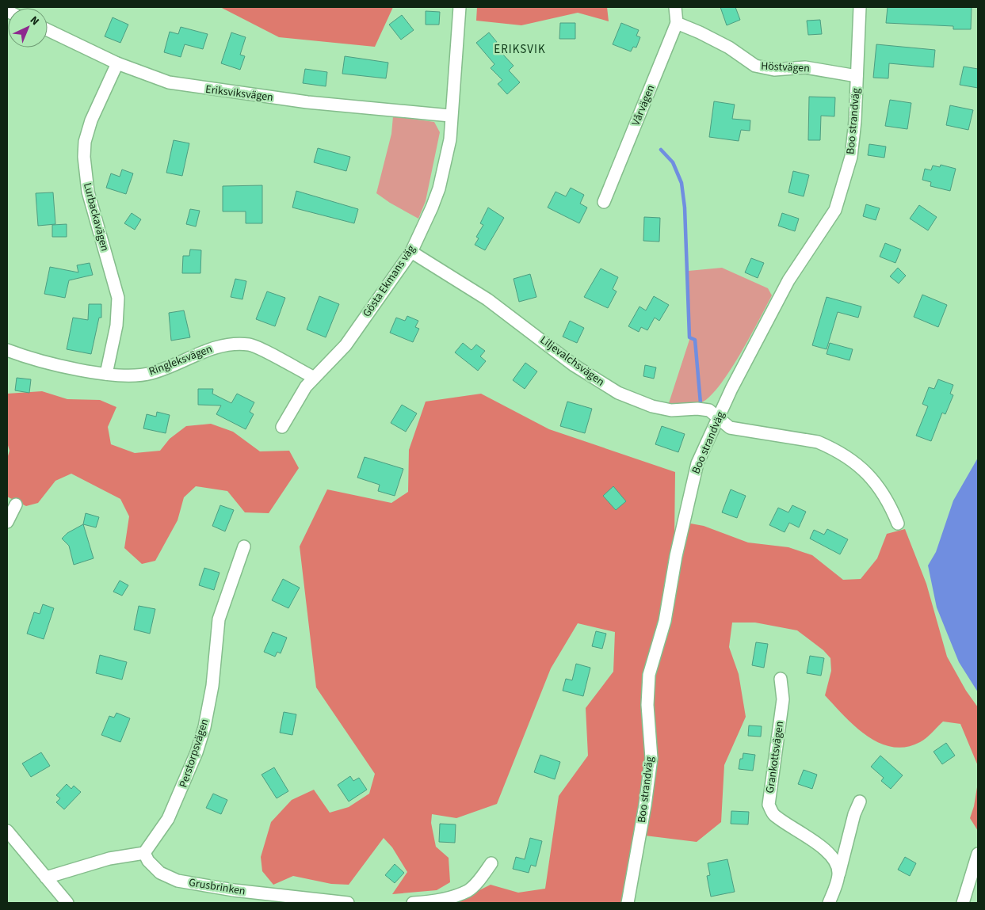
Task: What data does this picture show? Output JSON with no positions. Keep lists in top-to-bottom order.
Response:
{
  "streets": {
    "street": [
      "Höstvägen",
      "Eriksviksvägen",
      "Vårvägen",
      "Boo strandväg",
      "Lurbackavägen",
      "Gösta Ekmans väg",
      "Ringleksvägen",
      "Liljevalchsvägen",
      "Perstorpsvägen",
      "Grankottsvägen",
      "Grusbrinken"
    ]
  },
  "crossings": [
    ["Höstvägen", "Vårvägen"],
    ["Höstvägen", "Boo strandväg"],
    ["Eriksviksvägen", "Lurbackavägen"],
    ["Eriksviksvägen", "Gösta Ekmans väg"],
    ["Boo strandväg", "Liljevalchsvägen"],
    ["Lurbackavägen", "Ringleksvägen"],
    ["Gösta Ekmans väg", "Ringleksvägen"],
    ["Gösta Ekmans väg", "Liljevalchsvägen"],
    ["Perstorpsvägen", "Grusbrinken"]
  ],
  "districts": ["ERIKSVIK"],
  "north": "top right"
}
